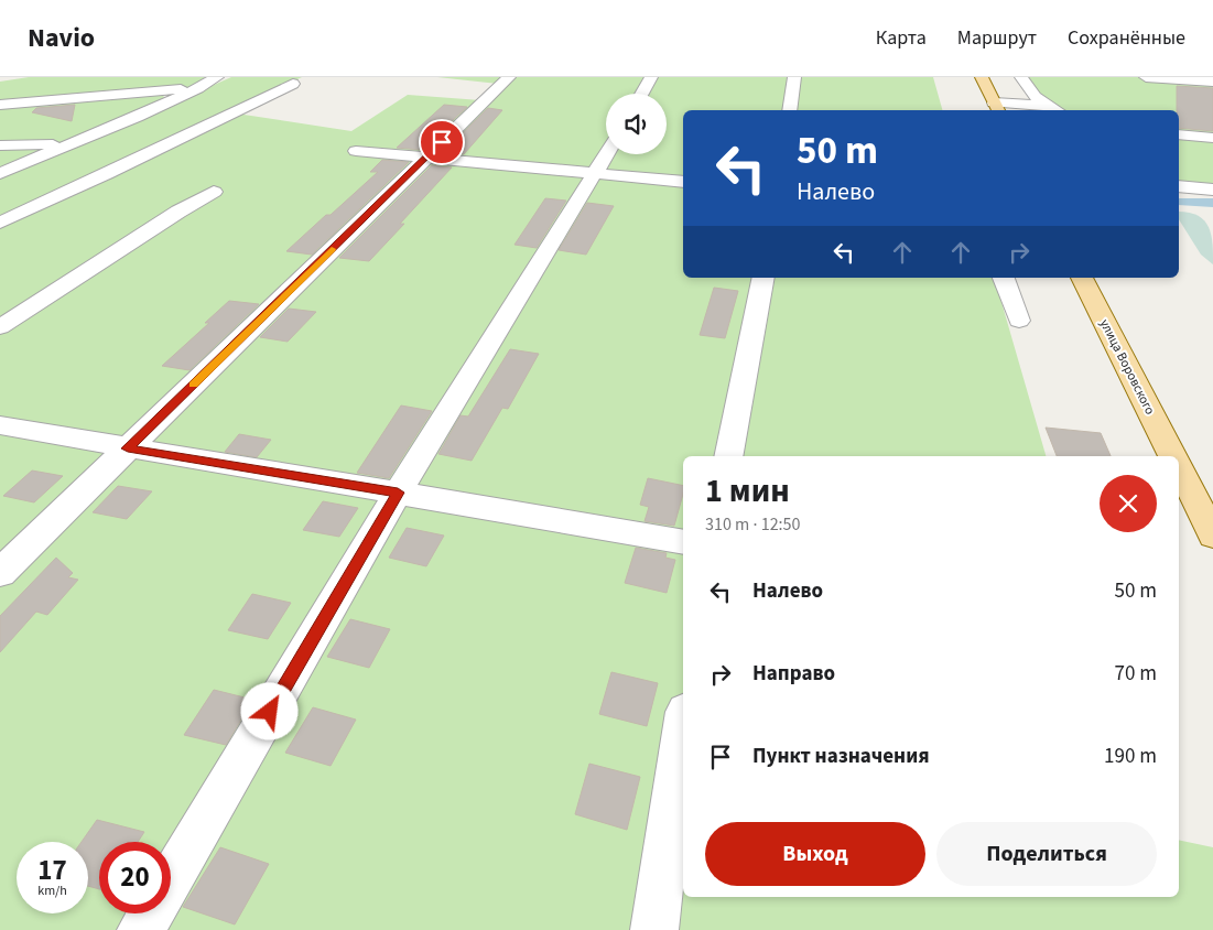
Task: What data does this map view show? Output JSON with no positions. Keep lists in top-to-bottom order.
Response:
{
  "streets": {
    "main road": ["улица Воровского"]
  },
  "page": {
    "header": "Navio",
    "nav": ["Карта", "Маршрут", "Сохранённые"],
    "turn": ["50 m", "Налево"],
    "heading": ["1 мин", "310 m · 12:50"],
    "list": [
      {
        "name": "Налево",
        "value": "50 m"
      },
      {
        "name": "Направо",
        "value": "70 m"
      },
      {
        "name": "Пункт назначения",
        "value": "190 m"
      }
    ],
    "buttons": ["Выход", "Поделиться"],
    "speed": "17 km/h",
    "limit": "20"
  }
}
